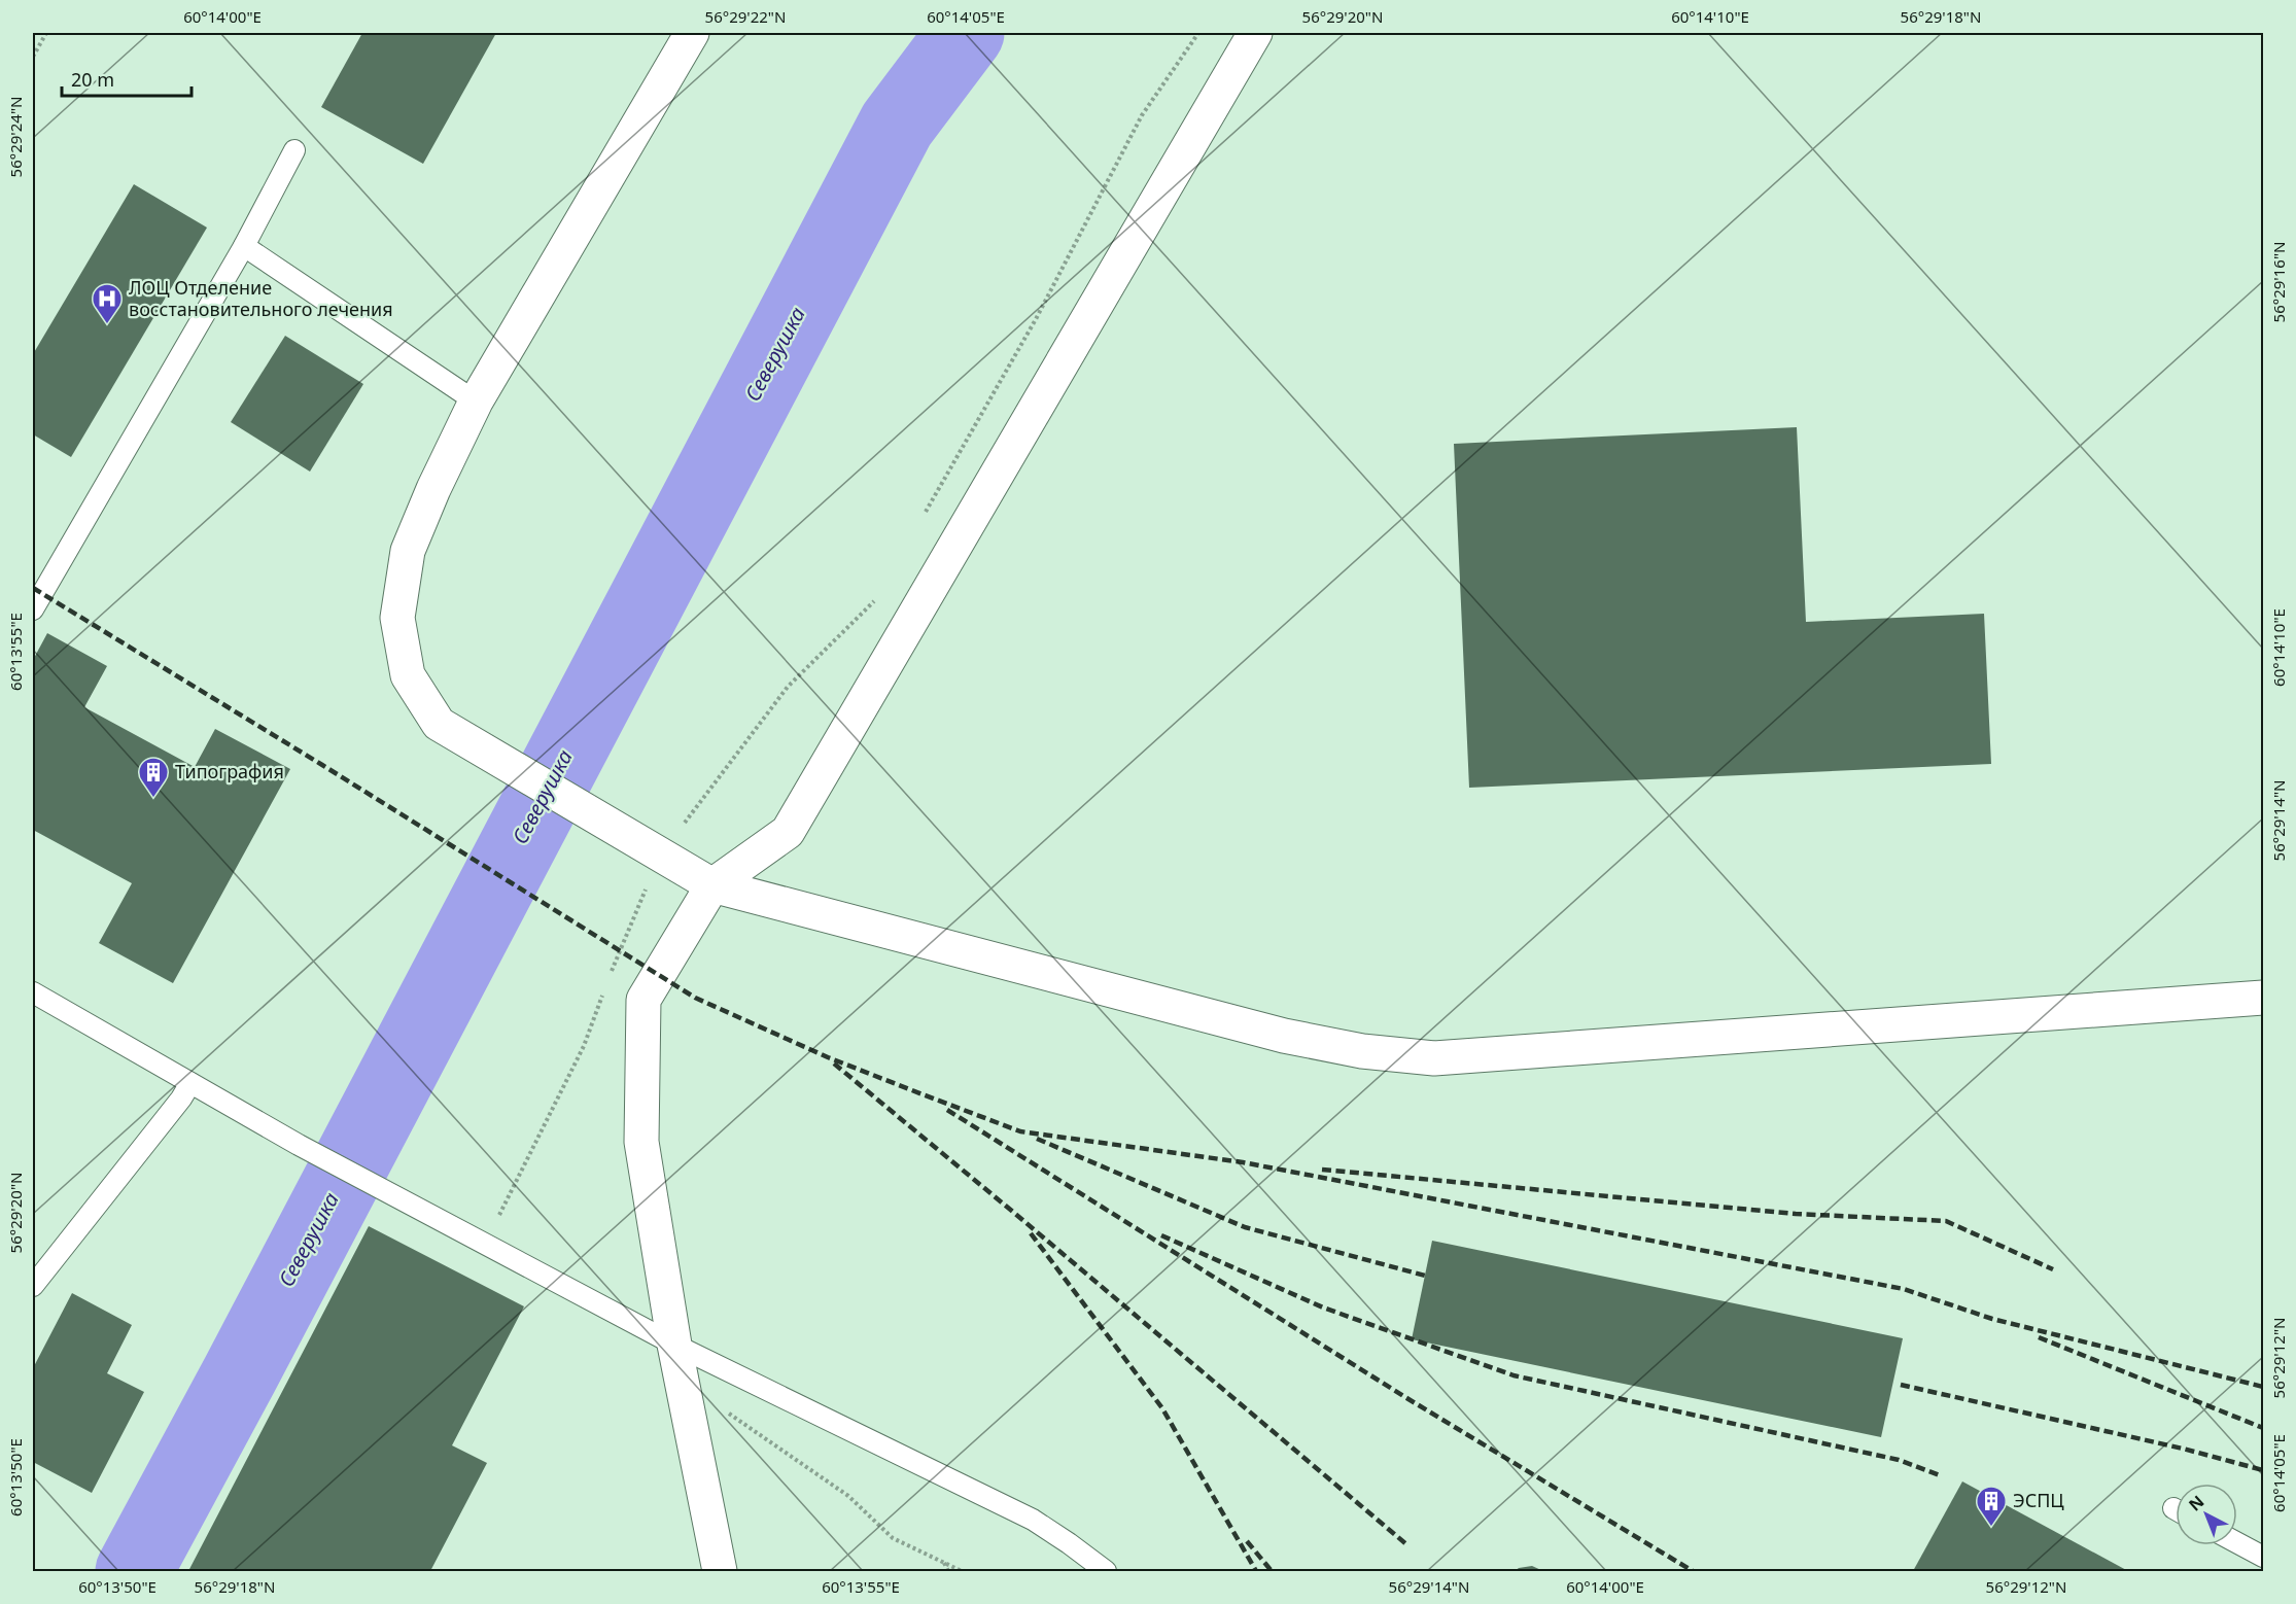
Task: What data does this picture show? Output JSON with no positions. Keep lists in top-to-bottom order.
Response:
{
  "water": ["Северушка"],
  "places": {
    "hospital": ["ЛОЦ Отделение восстановительного лечения"],
    "building": ["Типография", "ЭСПЦ"]
  },
  "scale_bar": "20 m",
  "north": "top left",
  "coordinates": [
    "60°14'00\"E",
    "56°29'22\"N",
    "60°14'05\"E",
    "56°29'20\"N",
    "60°14'10\"E",
    "56°29'18\"N",
    "56°29'24\"N",
    "56°29'16\"N",
    "60°13'55\"E",
    "56°29'14\"N",
    "56°29'12\"N",
    "60°13'50\"E"
  ]
}
